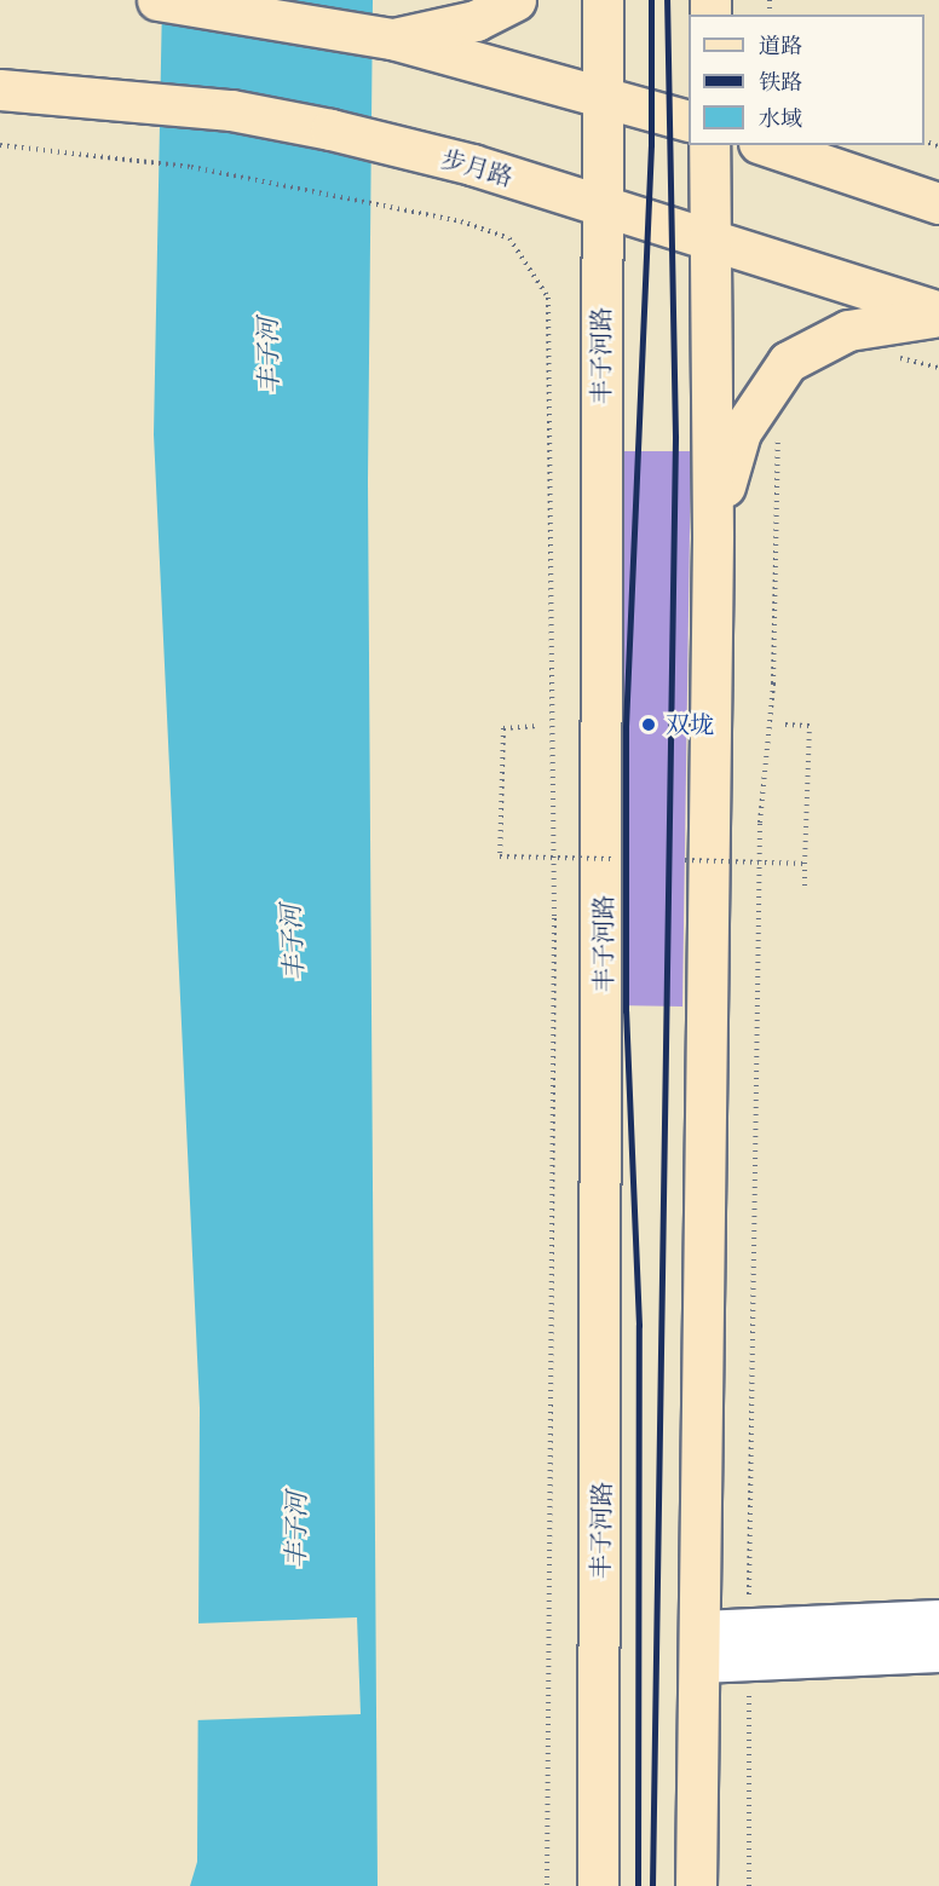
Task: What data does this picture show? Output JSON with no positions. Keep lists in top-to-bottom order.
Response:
{
  "streets": {
    "main road": ["步月路", "丰子河路"]
  },
  "crossings": [
    ["步月路", "丰子河路"]
  ],
  "water": ["丰子河"],
  "places": ["双垅"],
  "legend": ["道路", "铁路", "水域"]
}
